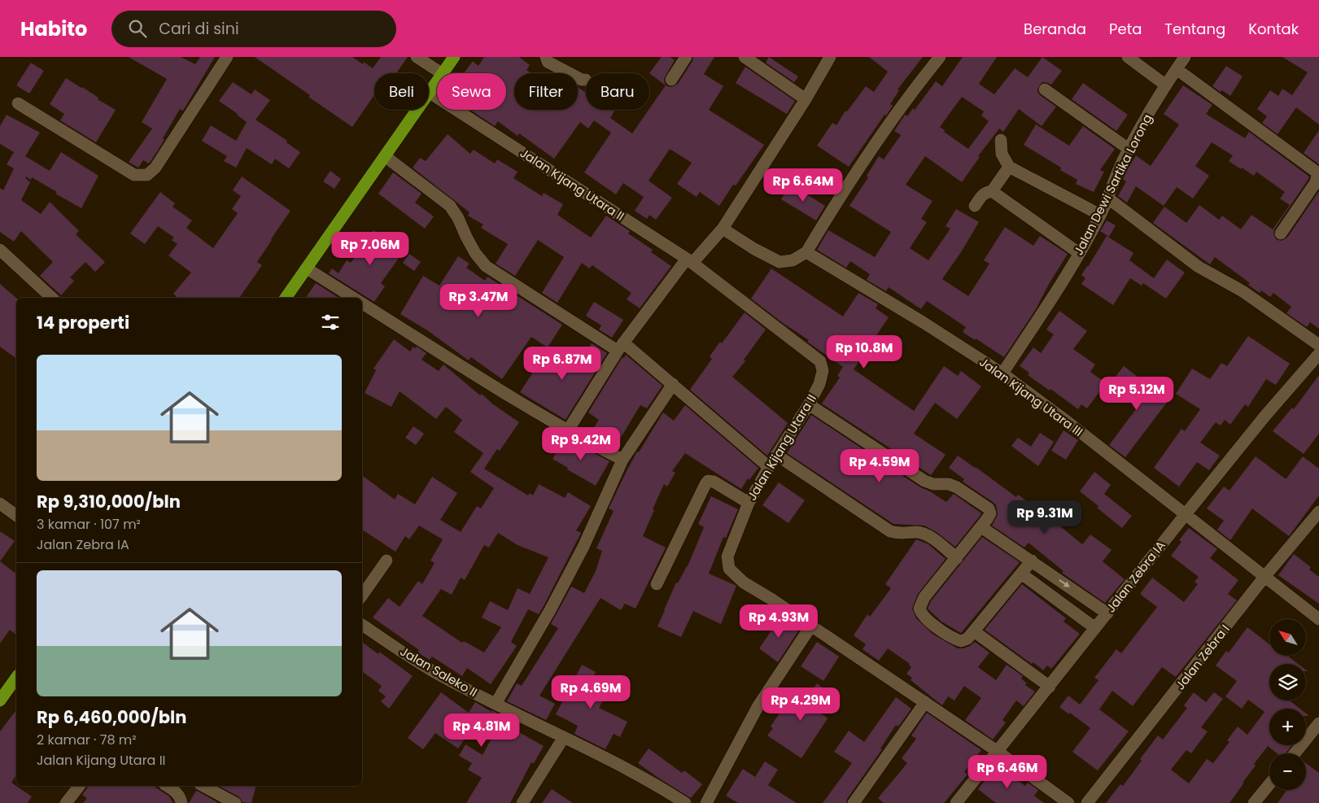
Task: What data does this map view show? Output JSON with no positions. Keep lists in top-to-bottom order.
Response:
{
  "streets": {
    "street": [
      "Jalan Kijang Utara II",
      "Jalan Dewi Sartika Lorong",
      "Jalan Kijang Utara III",
      "Jalan Zebra IA",
      "Jalan Zebra I",
      "Jalan Saleko II"
    ]
  },
  "crossings": [
    ["Jalan Kijang Utara II", "Jalan Zebra IA"],
    ["Jalan Dewi Sartika Lorong", "Jalan Kijang Utara III"],
    ["Jalan Kijang Utara III", "Jalan Zebra IA"],
    ["Jalan Kijang Utara III", "Jalan Zebra I"]
  ],
  "north": "top left",
  "page": {
    "header": "Habito",
    "search": "Cari di sini",
    "nav": [
      "Beranda",
      "Peta",
      "Tentang",
      "Kontak"
    ],
    "chip": [
      "Beli",
      "Sewa",
      "Filter",
      "Baru"
    ],
    "price": [
      "Rp 6.64M",
      "Rp 7.06M",
      "Rp 3.47M",
      "Rp 10.8M",
      "Rp 6.87M",
      "Rp 5.12M",
      "Rp 9.42M",
      "Rp 4.59M",
      "Rp 9.31M",
      "Rp 4.93M",
      "Rp 4.69M",
      "Rp 4.29M",
      "Rp 4.81M",
      "Rp 6.46M"
    ],
    "heading": "14 properti",
    "list": [
      {
        "name": "Rp 9,310,000/bln",
        "note": "3 kamar · 107 m² · Jalan Zebra IA"
      },
      {
        "name": "Rp 6,460,000/bln",
        "note": "2 kamar · 78 m² · Jalan Kijang Utara II"
      }
    ],
    "map_buttons": ["+", "−"]
  }
}
